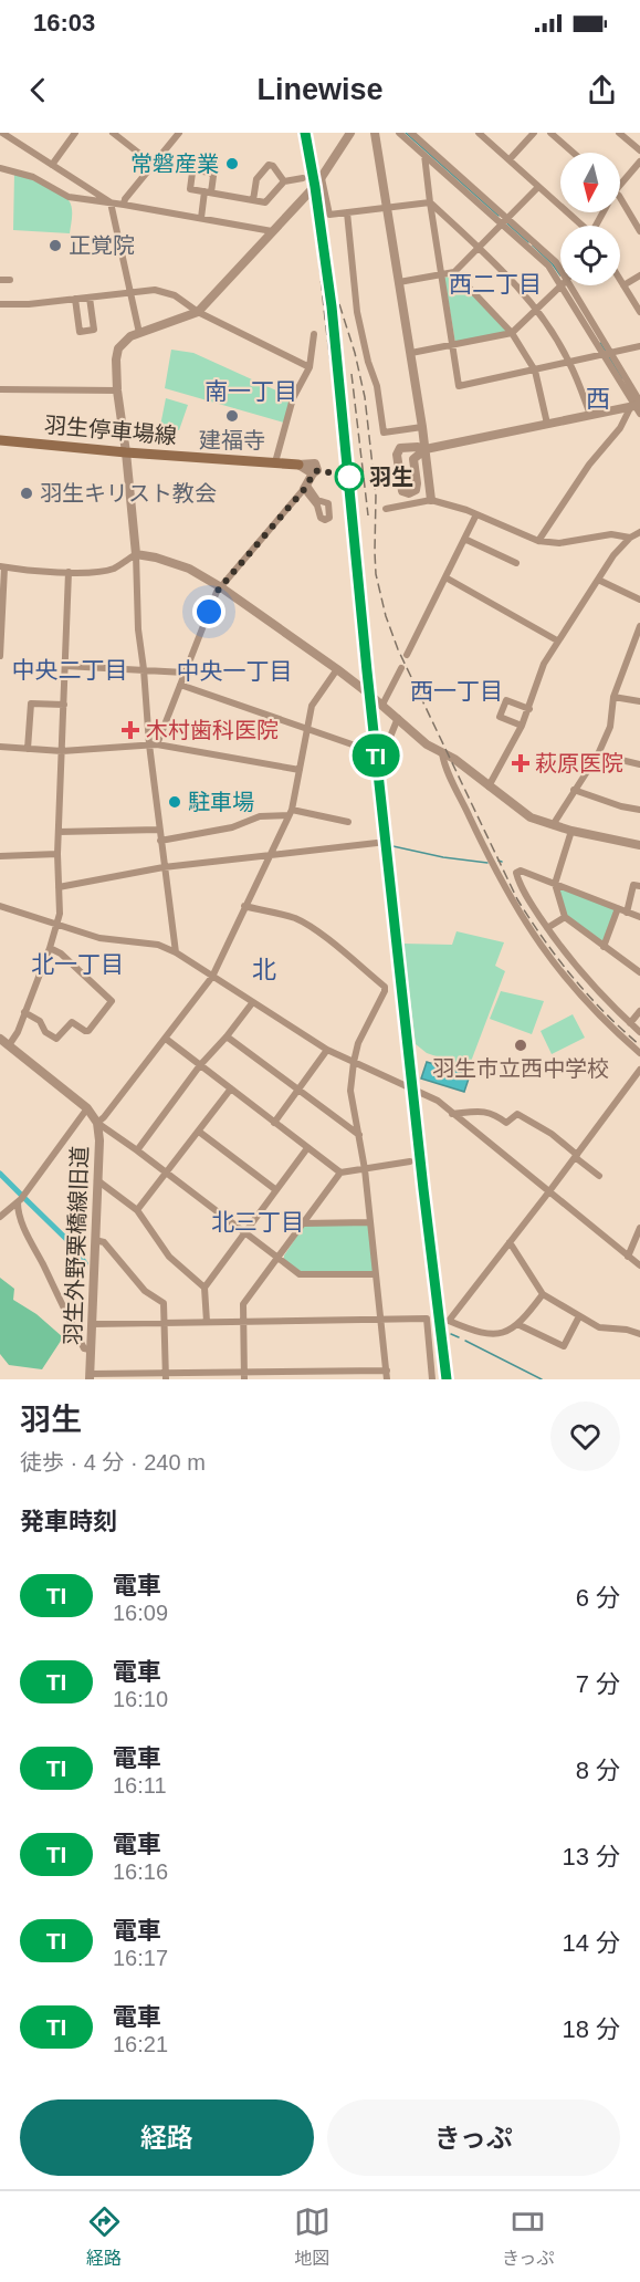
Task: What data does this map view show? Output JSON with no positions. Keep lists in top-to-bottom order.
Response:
{
  "streets": {
    "main road": ["羽生停車場線"],
    "street": ["羽生外野栗橋線旧道"]
  },
  "districts": [
    "西二丁目",
    "南一丁目",
    "西",
    "中央二丁目",
    "中央一丁目",
    "西一丁目",
    "北一丁目",
    "北",
    "北三丁目"
  ],
  "places": {
    "other": [
      "常磐産業",
      "正覚院",
      "建福寺",
      "羽生",
      "羽生キリスト教会",
      "駐車場",
      "羽生市立西中学校"
    ],
    "health": ["木村歯科医院", "萩原医院"]
  },
  "north": "bottom",
  "page": {
    "status": "16:03",
    "header": "Linewise",
    "on_map": "TI",
    "heading": [
      ["羽生", "徒歩 · 4 分 · 240 m"],
      "発車時刻"
    ],
    "list": [
      {
        "mark": "TI",
        "name": "電車",
        "note": "16:09",
        "value": "6 分"
      },
      {
        "mark": "TI",
        "name": "電車",
        "note": "16:10",
        "value": "7 分"
      },
      {
        "mark": "TI",
        "name": "電車",
        "note": "16:11",
        "value": "8 分"
      },
      {
        "mark": "TI",
        "name": "電車",
        "note": "16:16",
        "value": "13 分"
      },
      {
        "mark": "TI",
        "name": "電車",
        "note": "16:17",
        "value": "14 分"
      },
      {
        "mark": "TI",
        "name": "電車",
        "note": "16:21",
        "value": "18 分"
      }
    ],
    "buttons": ["経路", "きっぷ"],
    "tabs": ["経路", "地図", "きっぷ"]
  }
}
